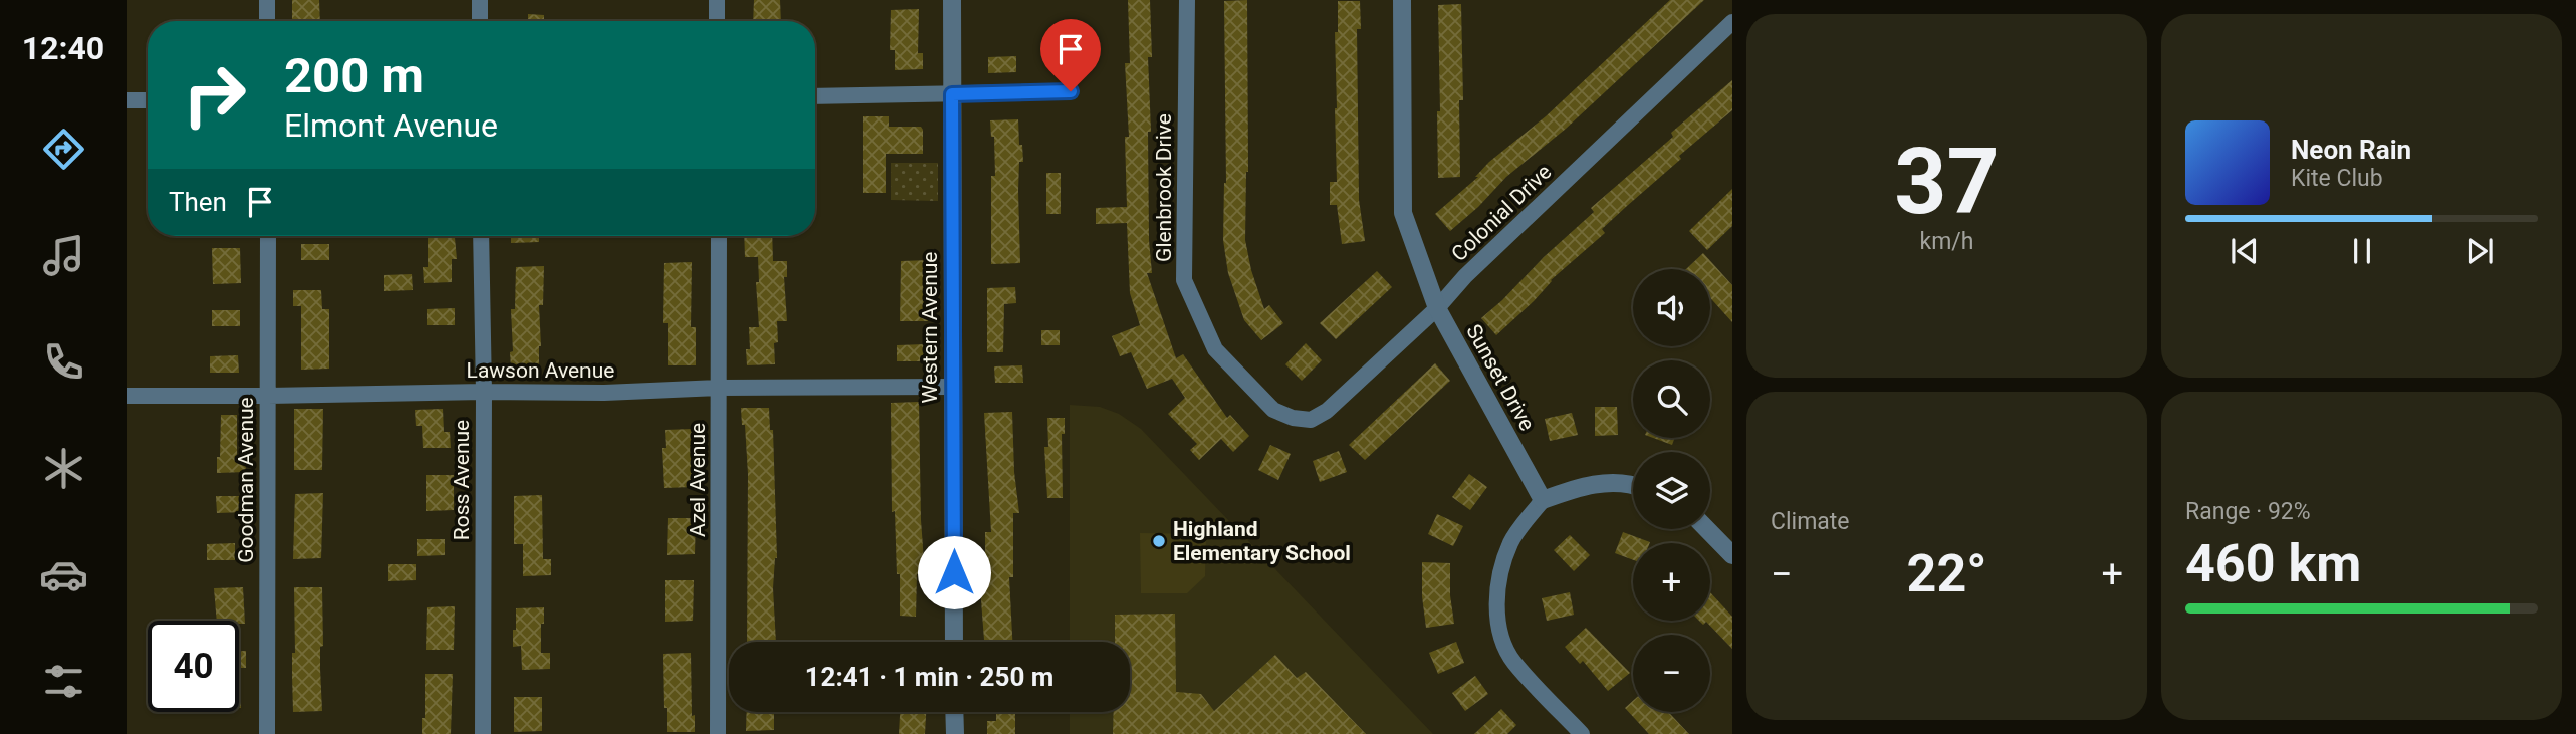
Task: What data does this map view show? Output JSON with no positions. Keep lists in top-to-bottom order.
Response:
{
  "streets": {
    "street": [
      "Glenbrook Drive",
      "Colonial Drive",
      "Western Avenue",
      "Lawson Avenue",
      "Sunset Drive",
      "Goodman Avenue",
      "Ross Avenue",
      "Azel Avenue"
    ]
  },
  "crossings": [
    ["Glenbrook Drive", "Colonial Drive"],
    ["Colonial Drive", "Sunset Drive"],
    ["Western Avenue", "Lawson Avenue"],
    ["Lawson Avenue", "Goodman Avenue"],
    ["Lawson Avenue", "Ross Avenue"],
    ["Lawson Avenue", "Azel Avenue"]
  ],
  "places": ["Highland Elementary School"],
  "page": {
    "tabs": "12:40",
    "tile": [
      ["37", "km/h"],
      "Climate",
      ["Range · 92%", "460 km"]
    ],
    "turn": ["200 m", "Elmont Avenue"],
    "song": ["Neon Rain", "Kite Club"],
    "then": "Then",
    "map_buttons": ["+", "−"],
    "heat": ["−", "22°", "+"],
    "limit": "40",
    "trip": "12:41 · 1 min · 250 m"
  }
}
